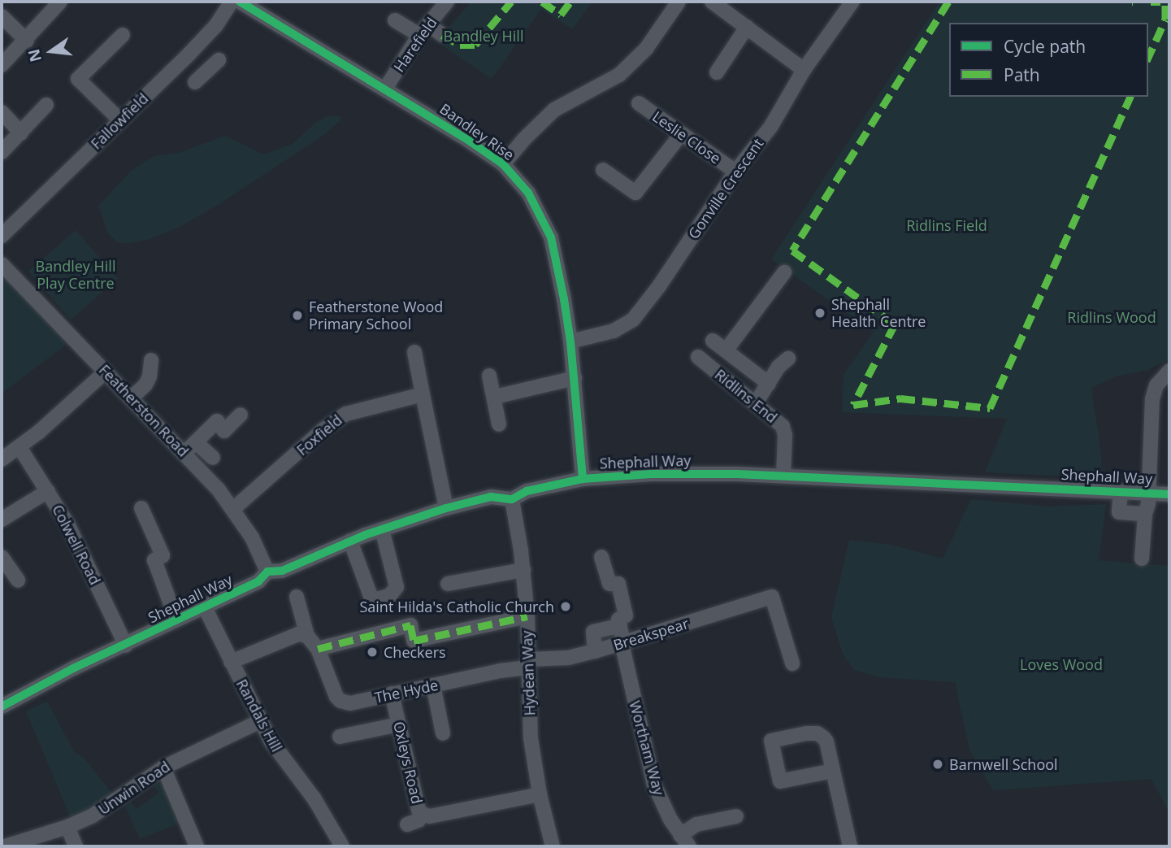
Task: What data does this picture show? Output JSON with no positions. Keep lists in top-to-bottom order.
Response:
{
  "streets": {
    "street": [
      "Harefield",
      "Fallowfield",
      "Bandley Rise",
      "Leslie Close",
      "Gonville Crescent",
      "Ridlins End",
      "Featherston Road",
      "Foxfield",
      "Shephall Way",
      "Colwell Road",
      "Breakspear",
      "Hydean Way",
      "The Hyde",
      "Randals Hill",
      "Wortham Way",
      "Oxleys Road",
      "Unwin Road"
    ]
  },
  "crossings": [
    ["Harefield", "Bandley Rise"],
    ["Bandley Rise", "Gonville Crescent"],
    ["Bandley Rise", "Shephall Way"],
    ["Leslie Close", "Gonville Crescent"],
    ["Ridlins End", "Shephall Way"],
    ["Featherston Road", "Foxfield"],
    ["Featherston Road", "Shephall Way"],
    ["Shephall Way", "Colwell Road"],
    ["Shephall Way", "Hydean Way"],
    ["Shephall Way", "Randals Hill"],
    ["Breakspear", "Hydean Way"],
    ["Breakspear", "The Hyde"],
    ["Breakspear", "Wortham Way"],
    ["Hydean Way", "The Hyde"],
    ["Hydean Way", "Oxleys Road"],
    ["The Hyde", "Oxleys Road"],
    ["Randals Hill", "Unwin Road"]
  ],
  "parks": [
    "Bandley Hill",
    "Ridlins Field",
    "Bandley Hill Play Centre",
    "Ridlins Wood",
    "Loves Wood"
  ],
  "places": [
    "Shephall Health Centre",
    "Featherstone Wood Primary School",
    "Saint Hilda's Catholic Church",
    "Checkers",
    "Barnwell School"
  ],
  "legend": ["Cycle path", "Path"],
  "north": "left"
}
